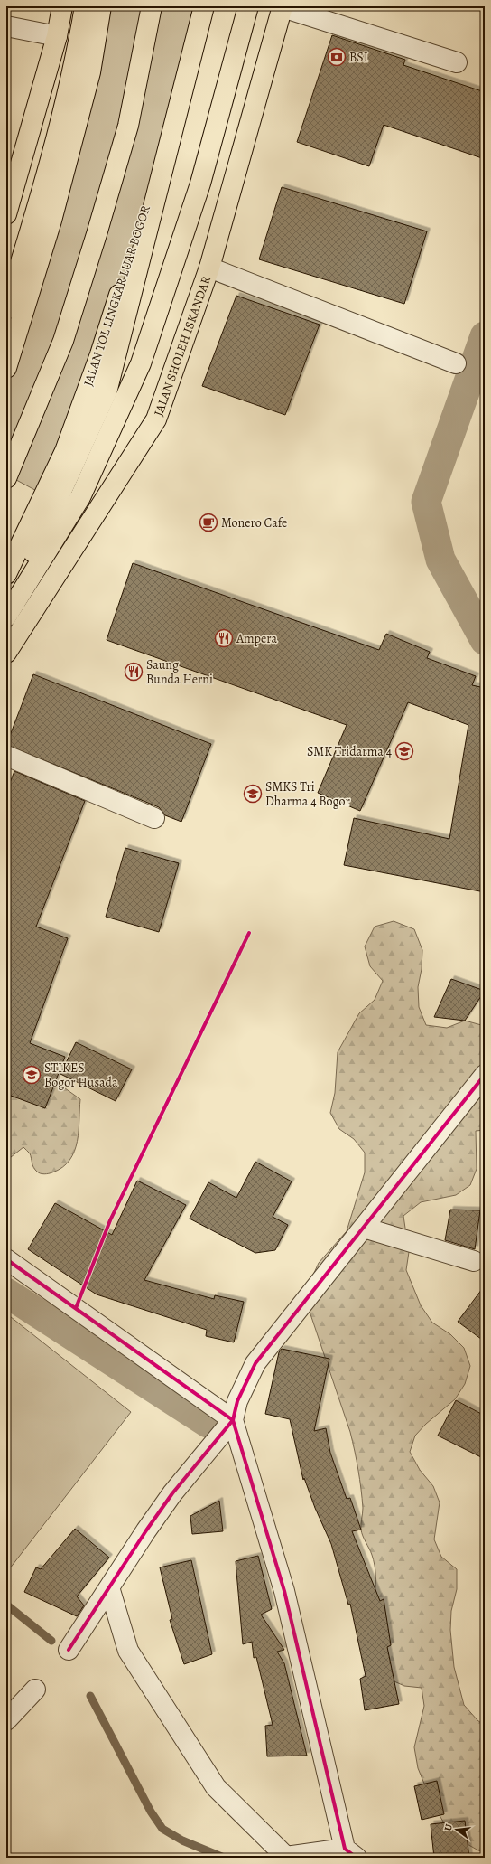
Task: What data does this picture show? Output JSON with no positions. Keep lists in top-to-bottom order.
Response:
{
  "streets": {
    "highway": ["JALAN TOL LINGKAR LUAR BOGOR", "JALAN SHOLEH ISKANDAR"]
  },
  "places": {
    "bank": ["BSI"],
    "cafe": ["Monero Cafe"],
    "restaurant": ["Ampera", "Saung Bunda Herni"],
    "school or university": ["SMK Tridarma 4", "SMKS Tri Dharma 4 Bogor", "STIKES Bogor Husada"]
  },
  "north": "left"
}
